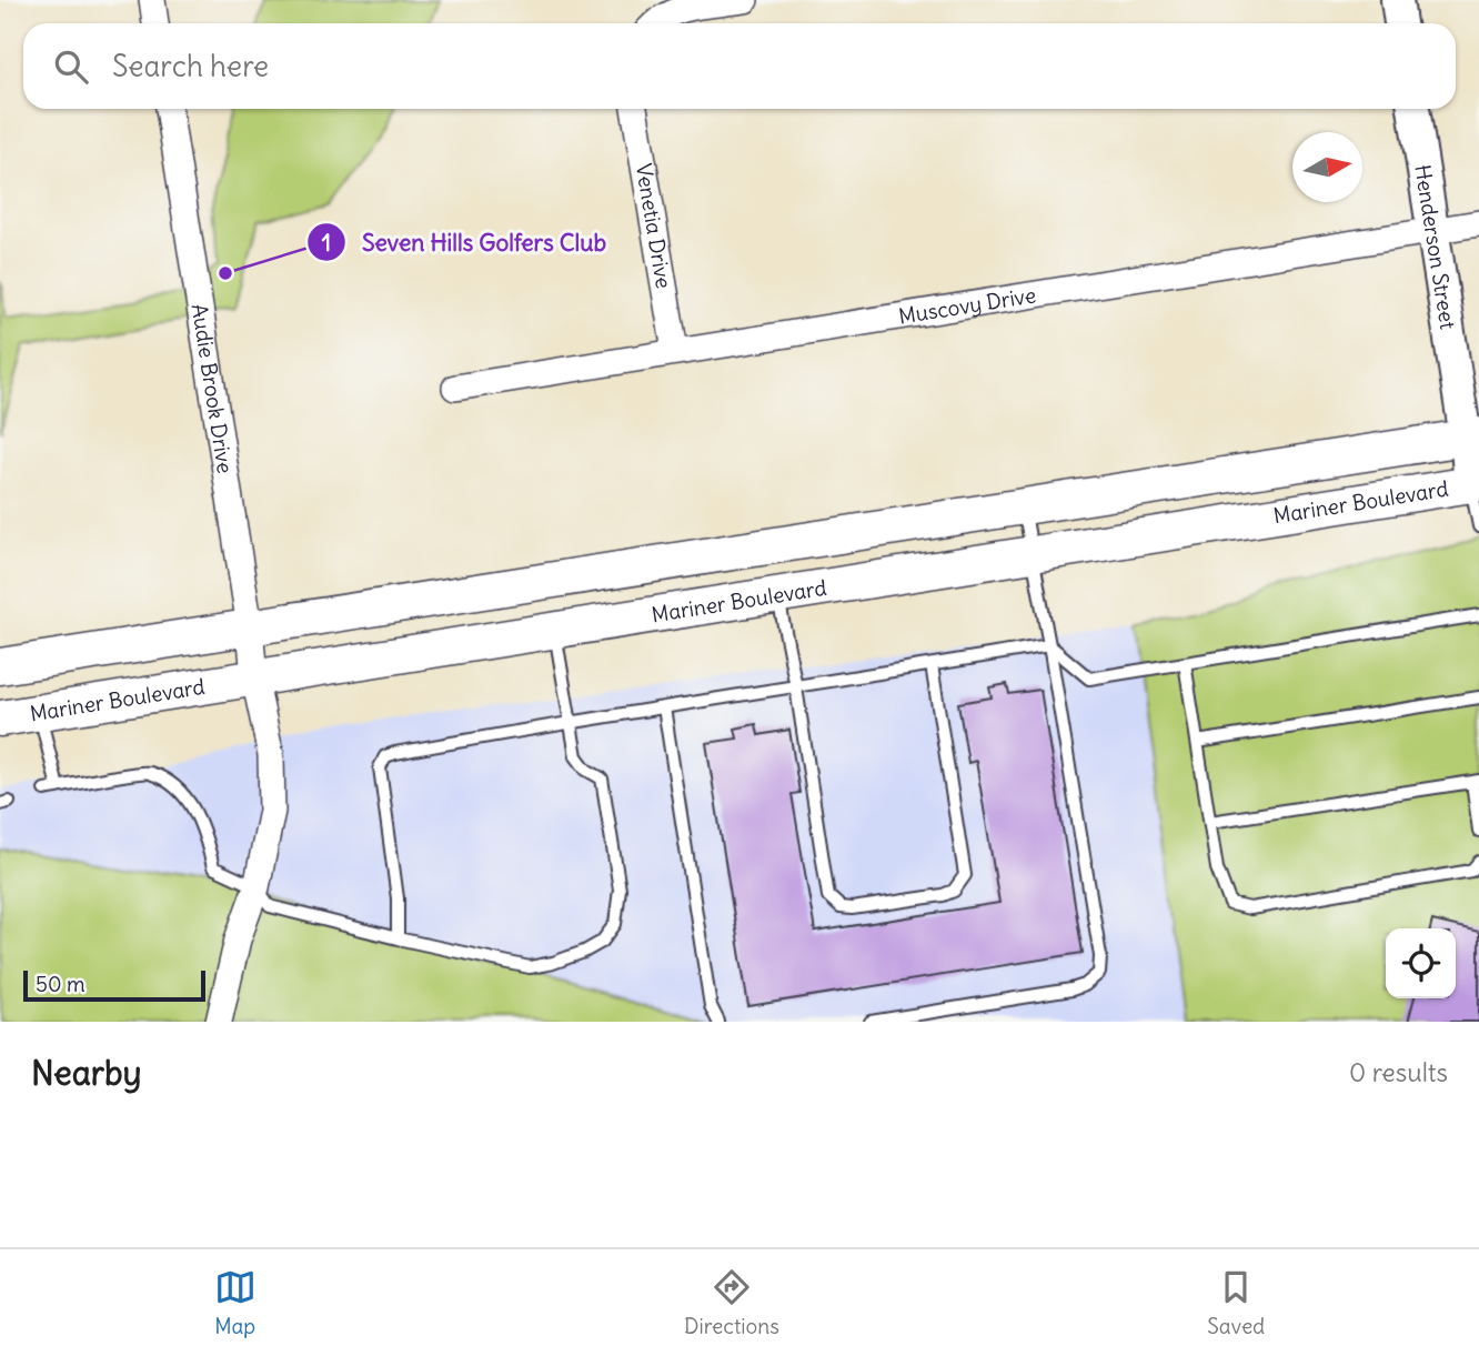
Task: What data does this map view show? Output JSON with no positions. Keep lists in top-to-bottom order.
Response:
{
  "streets": {
    "main road": ["Mariner Boulevard"],
    "street": [
      "Venetia Drive",
      "Henderson Street",
      "Muscovy Drive",
      "Audie Brook Drive"
    ]
  },
  "crossings": [
    ["Venetia Drive", "Muscovy Drive"],
    ["Henderson Street", "Muscovy Drive"],
    ["Henderson Street", "Mariner Boulevard"],
    ["Audie Brook Drive", "Mariner Boulevard"]
  ],
  "places": ["Seven Hills Golfers Club"],
  "scale_bar": "50 m",
  "north": "right",
  "page": {
    "search": "Search here",
    "scale": "50 m",
    "heading": ["Nearby", "0 results"],
    "nav": ["Map", "Directions", "Saved"]
  }
}
